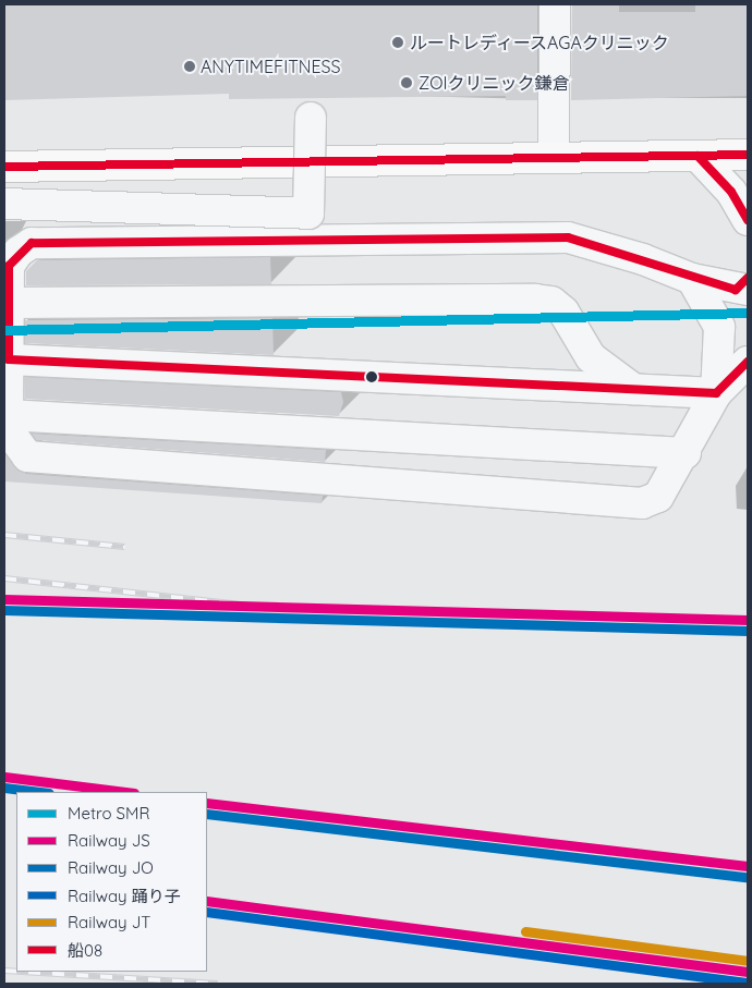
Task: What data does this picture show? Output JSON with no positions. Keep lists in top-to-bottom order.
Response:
{
  "places": ["ルートレディースAGAクリニック", "ANYTIMEFITNESS", "ZOIクリニック鎌倉"],
  "lines": [
    "transit line 船08",
    "metro line SMR",
    "rail line JS",
    "rail line JO",
    "rail line 踊り子",
    "rail line JT"
  ],
  "legend": [
    "Metro SMR",
    "Railway JS",
    "Railway JO",
    "Railway 踊り子",
    "Railway JT",
    "船08"
  ]
}
